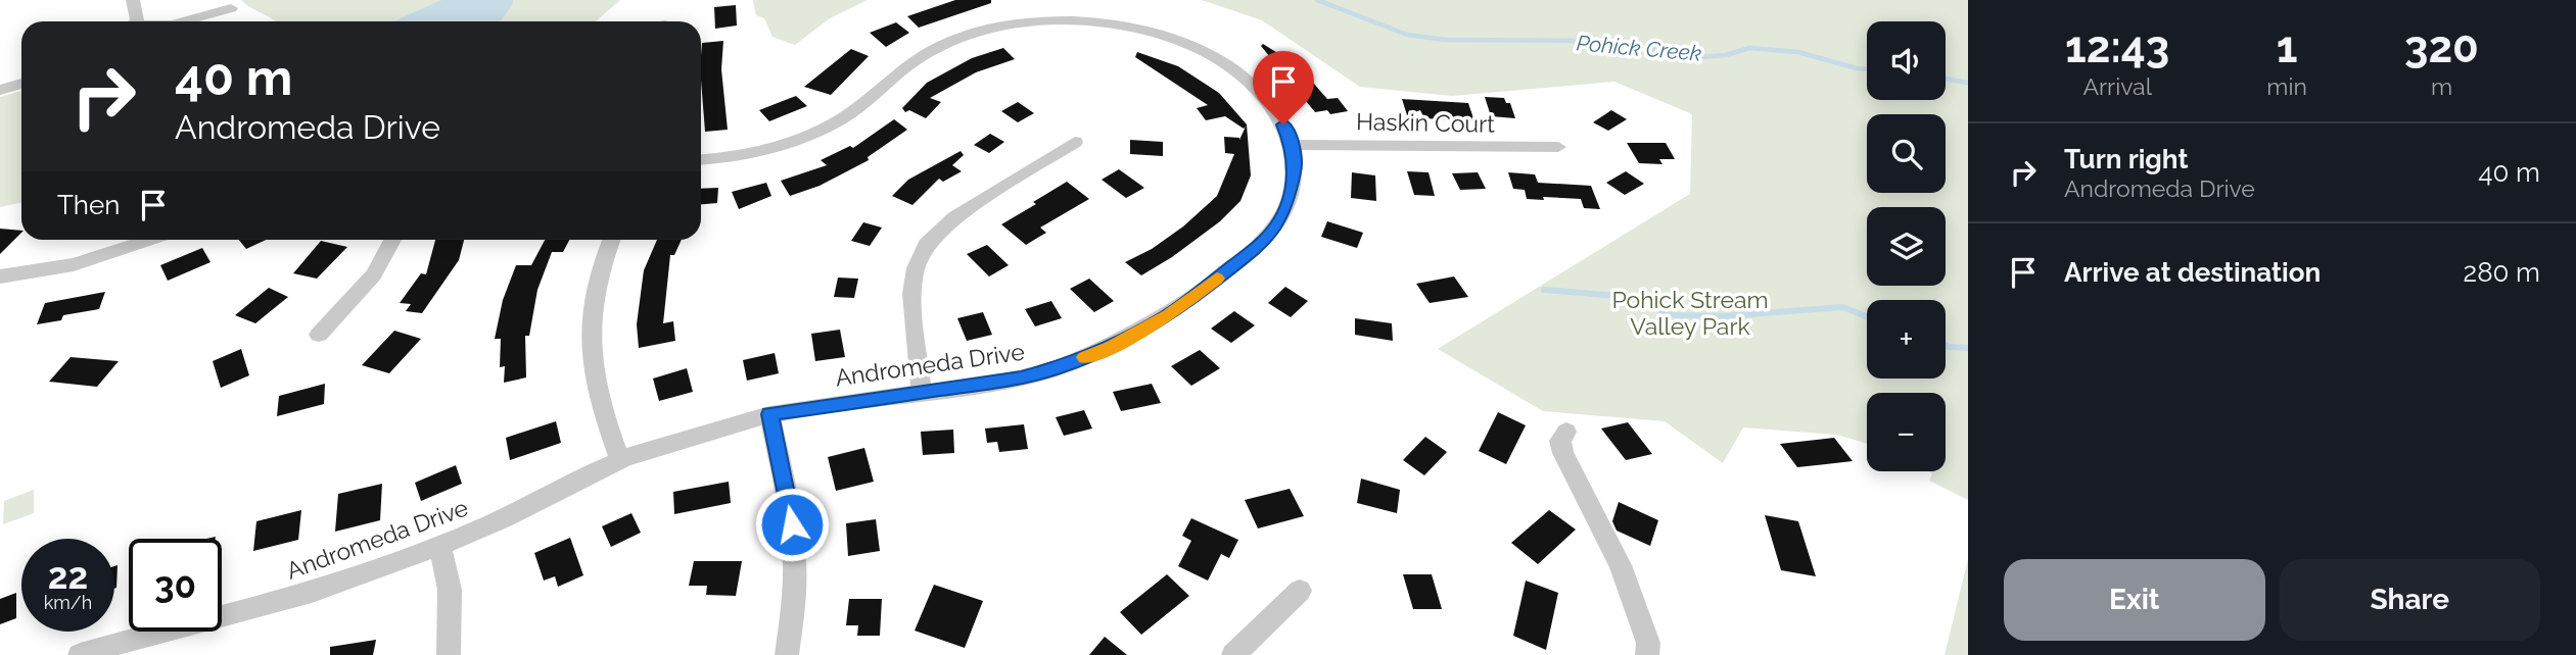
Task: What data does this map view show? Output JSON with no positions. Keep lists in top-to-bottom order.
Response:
{
  "streets": {
    "street": ["Haskin Court", "Andromeda Drive"]
  },
  "crossings": [
    ["Haskin Court", "Andromeda Drive"]
  ],
  "water": ["Pohick Creek"],
  "parks": ["Pohick Stream Valley Park"],
  "page": {
    "eta": [
      "12:43",
      "Arrival",
      "1",
      "min",
      "320",
      "m"
    ],
    "map_buttons": ["+", "−"],
    "turn": ["40 m", "Andromeda Drive"],
    "list": [
      {
        "name": "Turn right",
        "note": "Andromeda Drive",
        "value": "40 m"
      },
      {
        "name": "Arrive at destination",
        "value": "280 m"
      }
    ],
    "then": "Then",
    "speed": "22 km/h",
    "limit": "30",
    "buttons": ["Exit", "Share"]
  }
}
